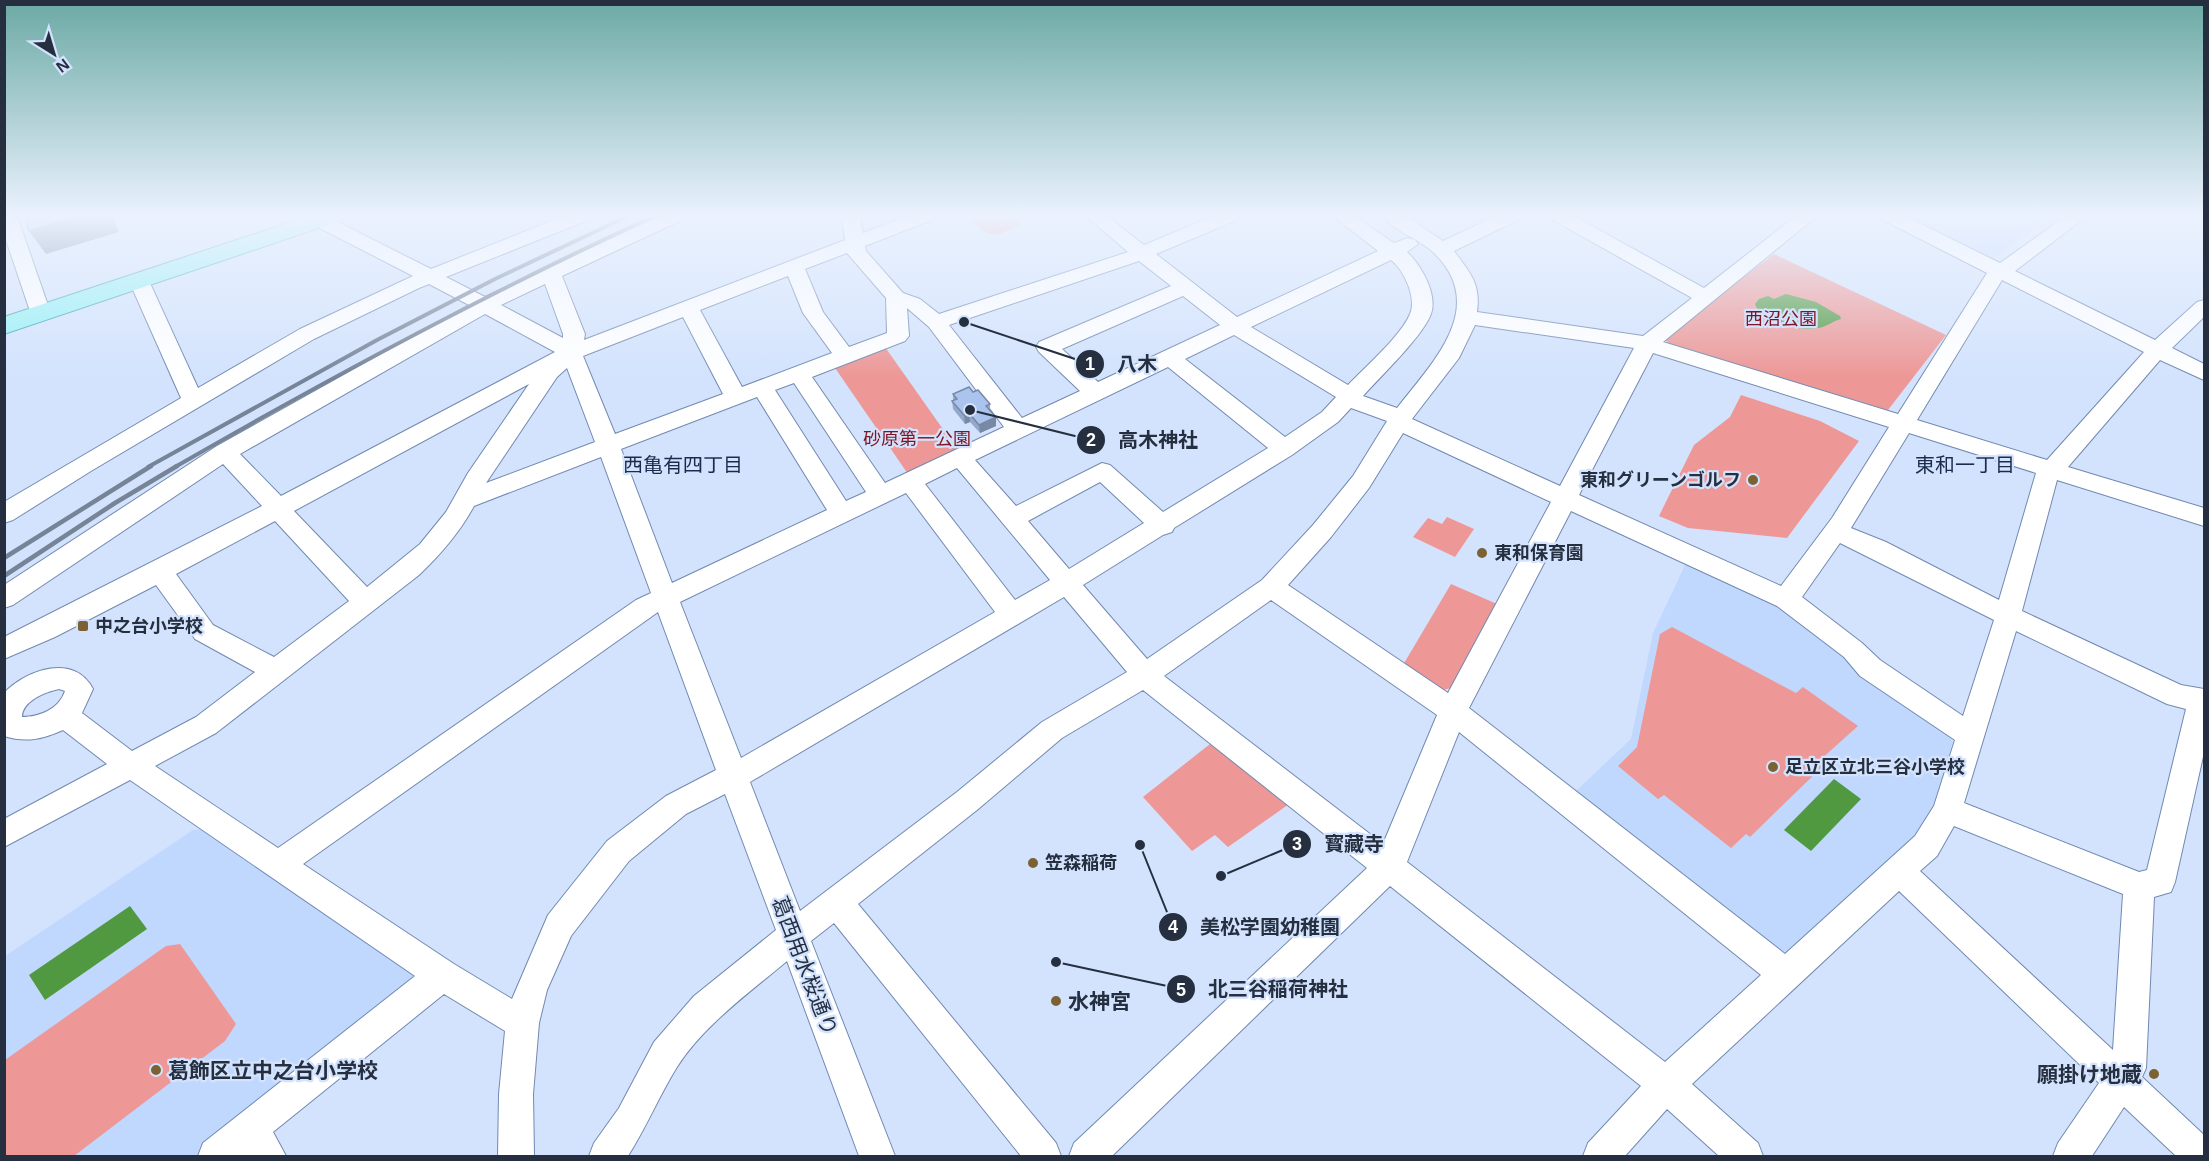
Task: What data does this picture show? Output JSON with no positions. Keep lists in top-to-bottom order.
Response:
{
  "streets": {
    "street": ["葛西用水桜通り"]
  },
  "districts": ["西亀有四丁目", "東和一丁目"],
  "parks": ["西沼公園", "砂原第一公園"],
  "places": {
    "other": [
      "八木",
      "高木神社",
      "東和グリーンゴルフ",
      "東和保育園",
      "足立区立北三谷小学校",
      "美松学園幼稚園",
      "笠森稲荷",
      "寳藏寺",
      "北三谷稲荷神社",
      "水神宮",
      "葛飾区立中之台小学校",
      "願掛け地蔵"
    ],
    "transit": ["中之台小学校"]
  },
  "north": "bottom right"
}
